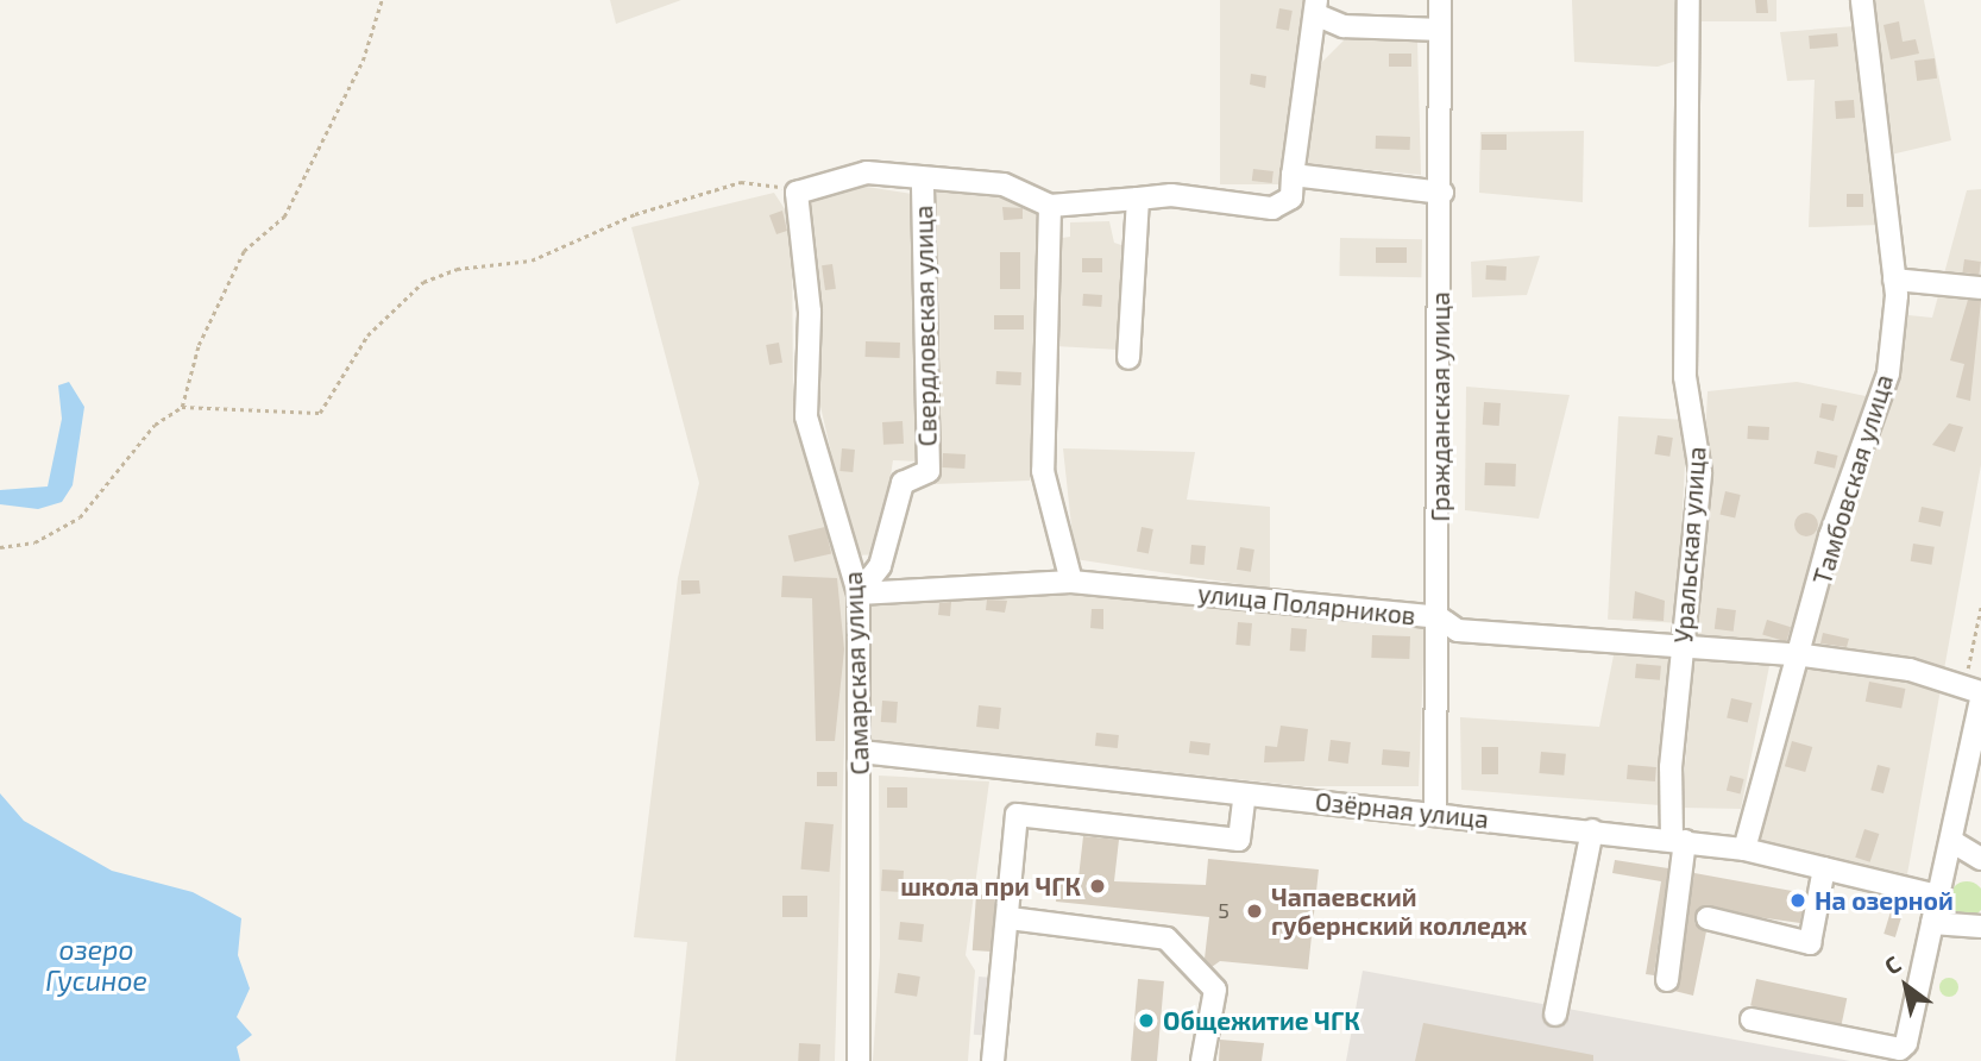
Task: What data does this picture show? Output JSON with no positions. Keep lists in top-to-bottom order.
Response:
{
  "streets": {
    "street": [
      "Свердловская улица",
      "Гражданская улица",
      "Тамбовская улица",
      "Уральская улица",
      "улица Полярников",
      "Самарская улица",
      "Озёрная улица"
    ]
  },
  "crossings": [
    ["Свердловская улица", "улица Полярников"],
    ["Свердловская улица", "Самарская улица"],
    ["Гражданская улица", "улица Полярников"],
    ["Гражданская улица", "Озёрная улица"],
    ["Тамбовская улица", "улица Полярников"],
    ["Тамбовская улица", "Озёрная улица"],
    ["Уральская улица", "улица Полярников"],
    ["Уральская улица", "Озёрная улица"],
    ["улица Полярников", "Самарская улица"],
    ["Самарская улица", "Озёрная улица"]
  ],
  "water": ["озеро Гусиное"],
  "places": [
    "школа при ЧГК",
    "На озерной",
    "Чапаевский губернский колледж",
    "Общежитие ЧГК"
  ],
  "house_numbers": ["5"],
  "north": "top left"
}
